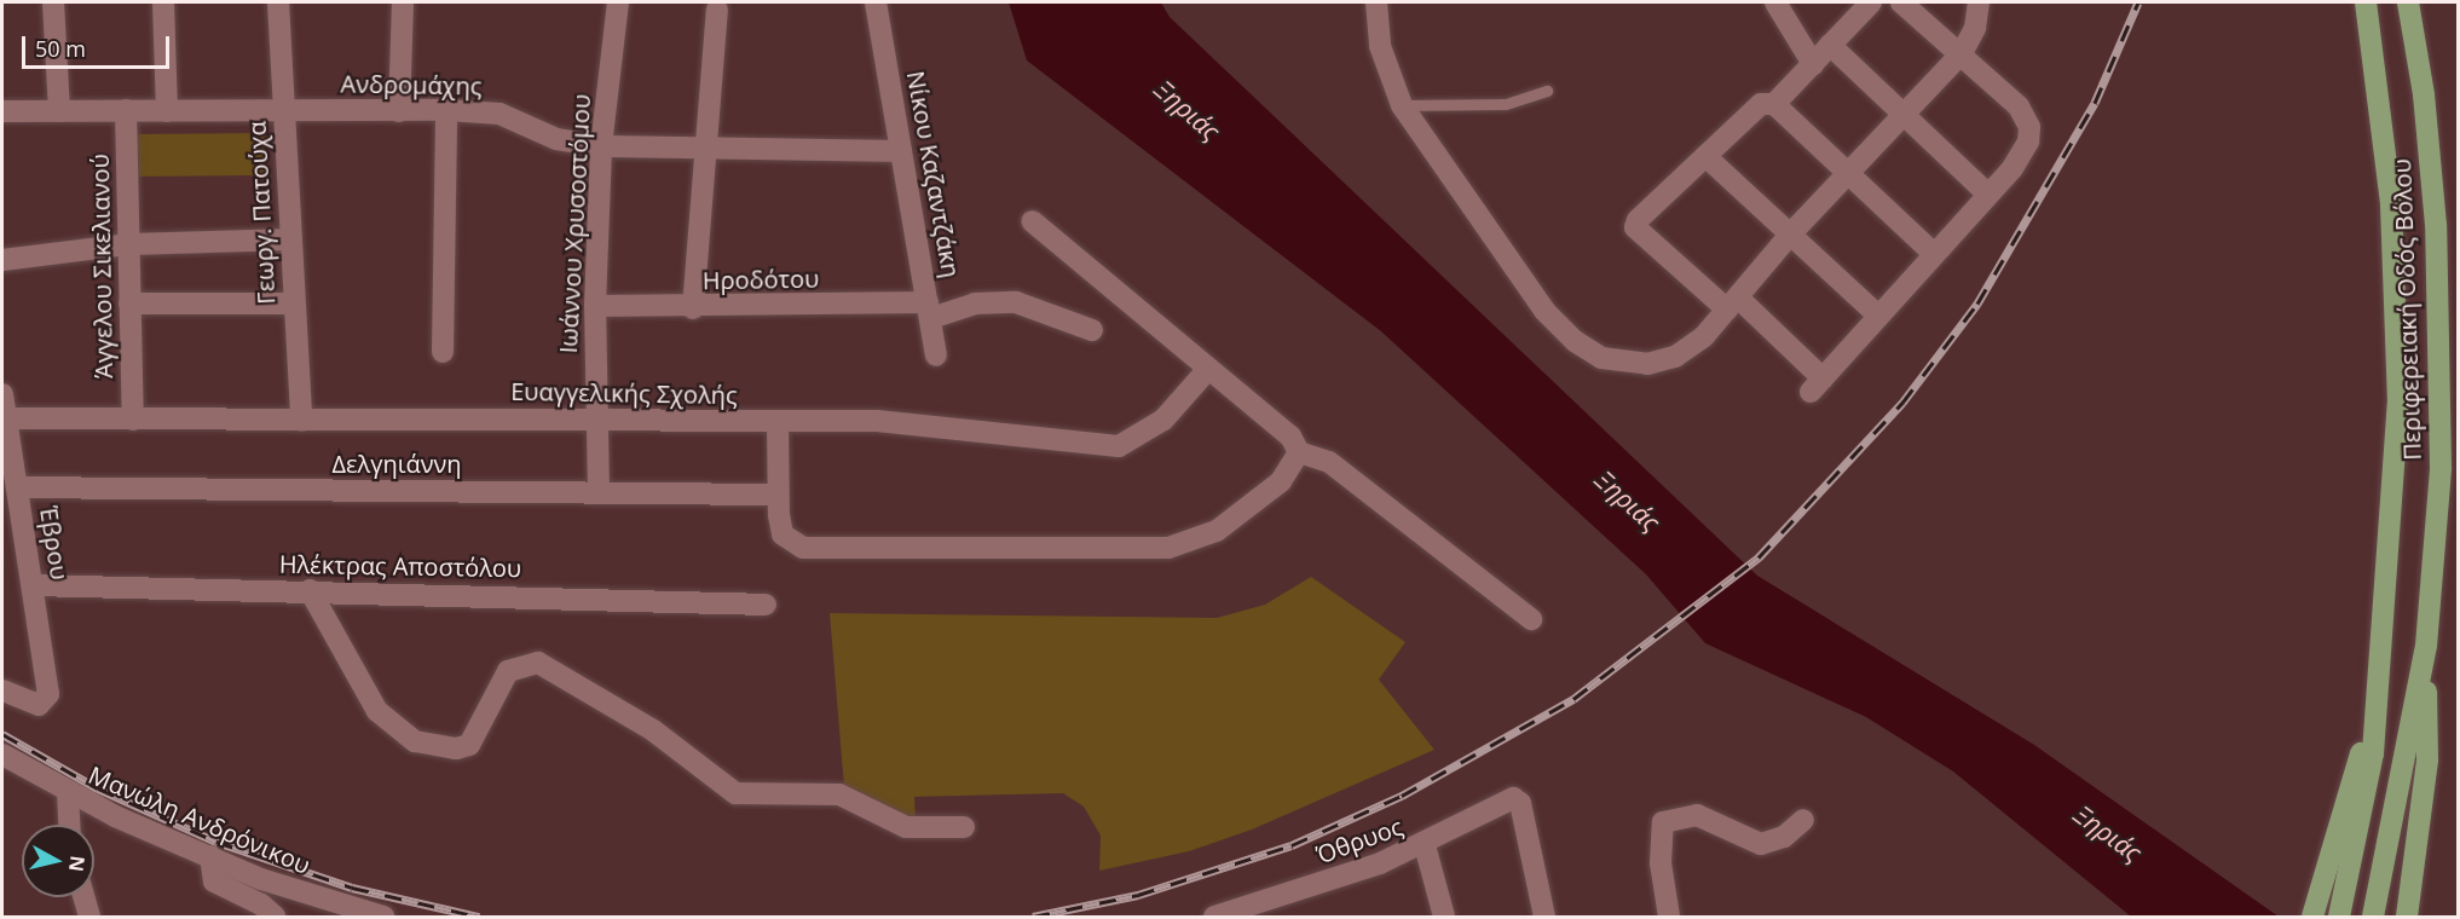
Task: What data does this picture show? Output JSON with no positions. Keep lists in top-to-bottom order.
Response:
{
  "streets": {
    "main road": ["Περιφερειακή Οδός Βόλου"],
    "street": [
      "Ανδρομάχης",
      "Νίκου Καζαντζάκη",
      "Γεωργ. Πατούχα",
      "Ιωάννου Χρυσοστόμου",
      "Άγγελου Σικελιανού",
      "Ηροδότου",
      "Ευαγγελικής Σχολής",
      "Δελγηιάννη",
      "Έβρου",
      "Ηλέκτρας Αποστόλου",
      "Μανώλη Ανδρόνικου",
      "Όθρυος"
    ]
  },
  "crossings": [
    ["Ανδρομάχης", "Νίκου Καζαντζάκη"],
    ["Ανδρομάχης", "Γεωργ. Πατούχα"],
    ["Ανδρομάχης", "Ιωάννου Χρυσοστόμου"],
    ["Ανδρομάχης", "Άγγελου Σικελιανού"],
    ["Νίκου Καζαντζάκη", "Ηροδότου"],
    ["Γεωργ. Πατούχα", "Ευαγγελικής Σχολής"],
    ["Ιωάννου Χρυσοστόμου", "Ηροδότου"],
    ["Ιωάννου Χρυσοστόμου", "Ευαγγελικής Σχολής"],
    ["Ιωάννου Χρυσοστόμου", "Δελγηιάννη"],
    ["Άγγελου Σικελιανού", "Ευαγγελικής Σχολής"],
    ["Ευαγγελικής Σχολής", "Έβρου"],
    ["Δελγηιάννη", "Έβρου"],
    ["Έβρου", "Ηλέκτρας Αποστόλου"]
  ],
  "water": ["Ξηριάς"],
  "scale_bar": "50 m",
  "north": "right"
}
